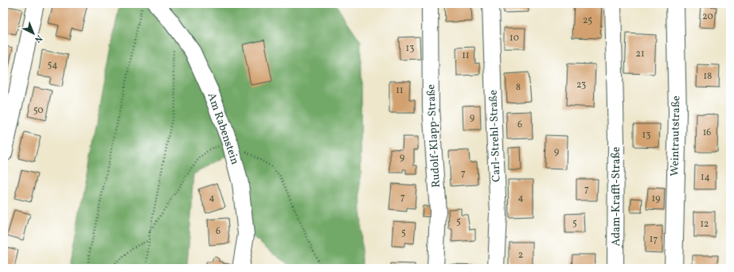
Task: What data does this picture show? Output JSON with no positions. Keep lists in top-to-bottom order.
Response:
{
  "streets": {
    "main road": ["Weintrautstraße"],
    "street": [
      "Am Rabenstein",
      "Rudolf-Klapp-Straße",
      "Carl-Strehl-Straße",
      "Adam-Krafft-Straße"
    ]
  },
  "house_numbers": [
    "20",
    "25",
    "10",
    "13",
    "21",
    "11",
    "54",
    "18",
    "23",
    "8",
    "11",
    "50",
    "9",
    "6",
    "16",
    "13",
    "9",
    "9",
    "7",
    "14",
    "7",
    "7",
    "4",
    "4",
    "19",
    "5",
    "5",
    "12",
    "6",
    "5",
    "17",
    "2"
  ],
  "north": "bottom right"
}
